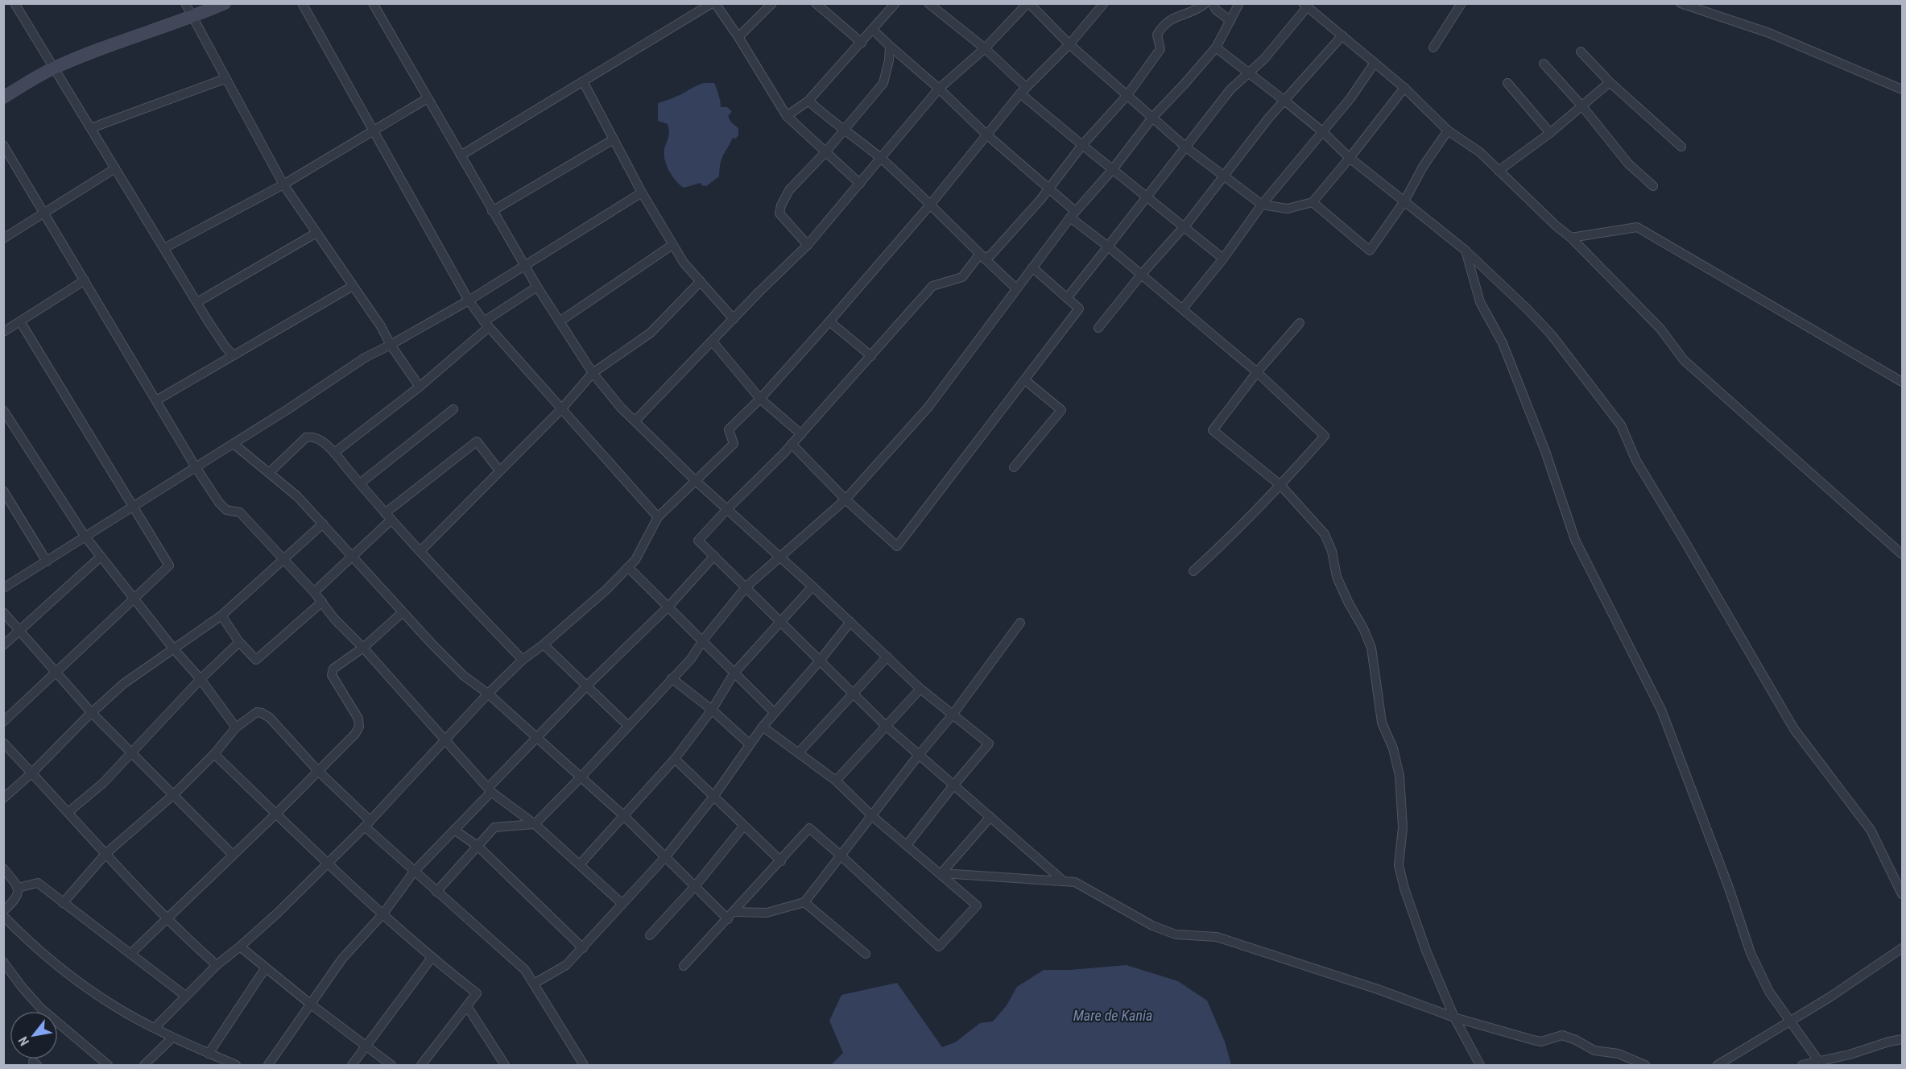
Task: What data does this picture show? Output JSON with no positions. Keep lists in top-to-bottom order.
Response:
{
  "water": ["Mare de Kania"],
  "north": "bottom left"
}
